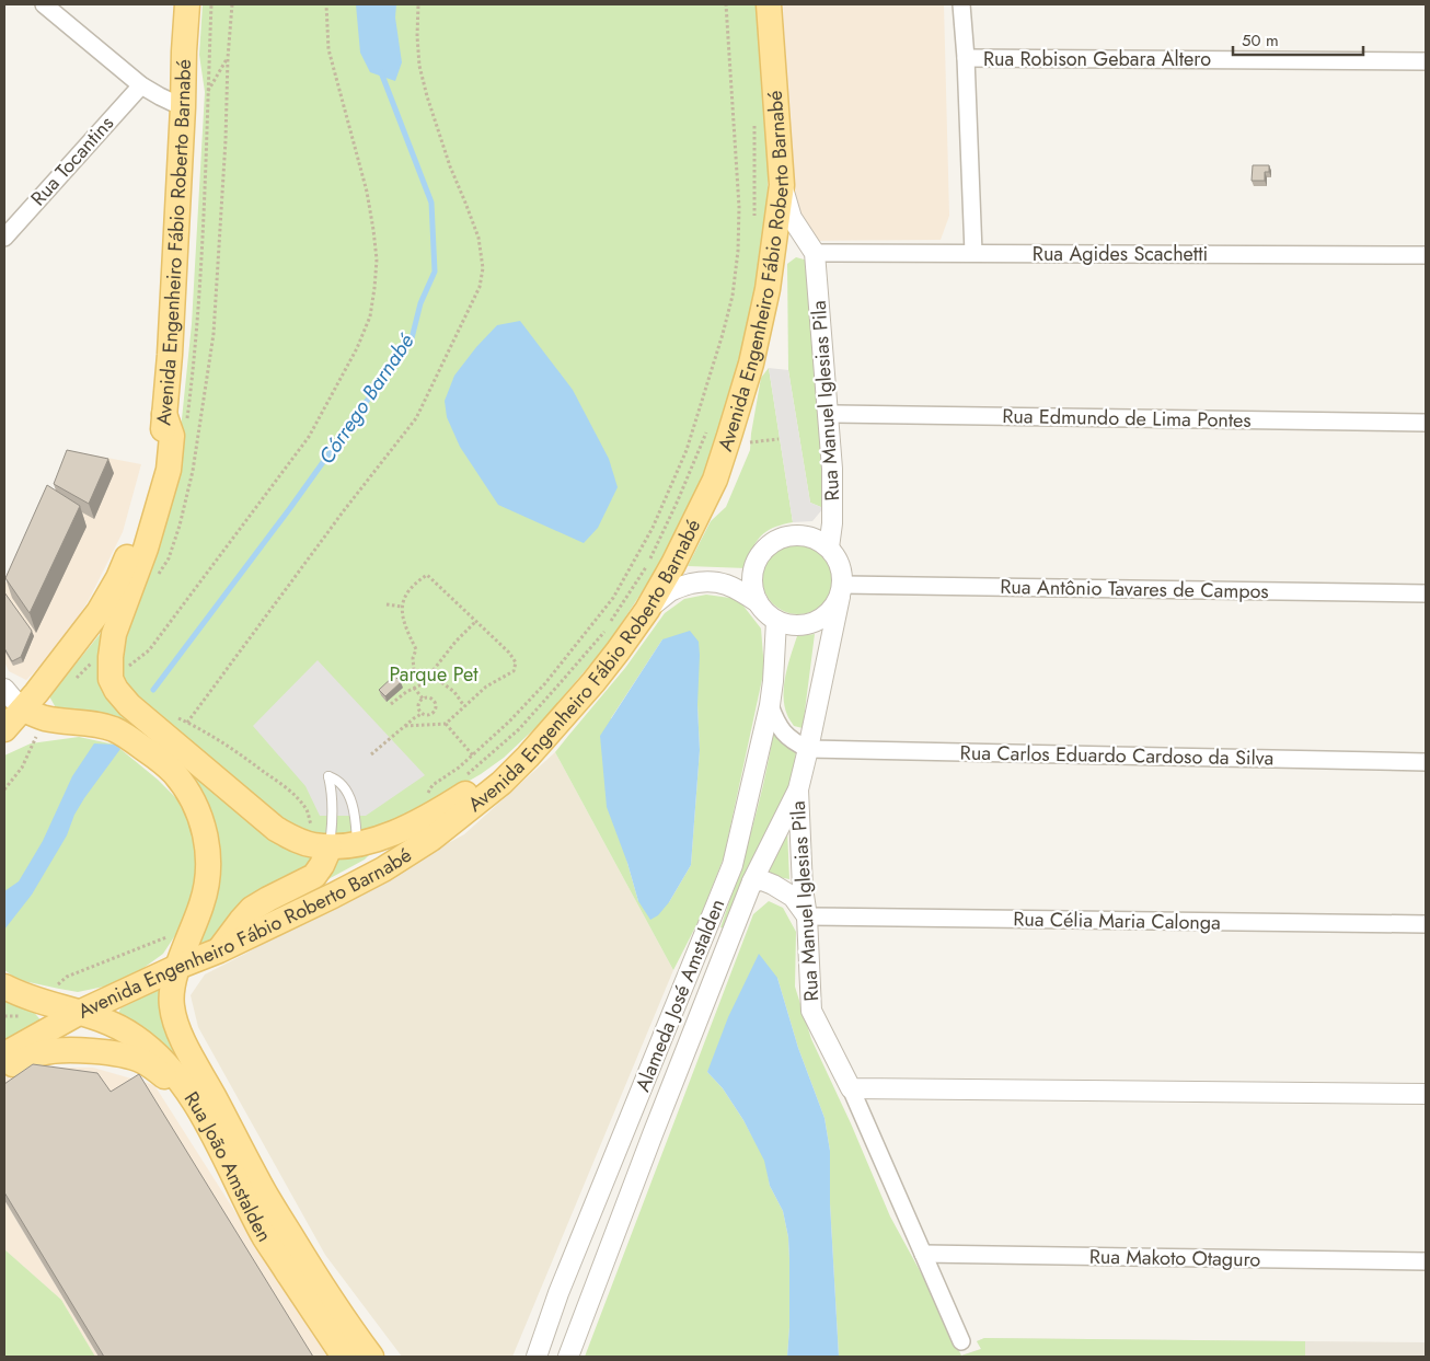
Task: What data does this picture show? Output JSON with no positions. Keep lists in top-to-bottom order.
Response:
{
  "streets": {
    "main road": ["Avenida Engenheiro Fábio Roberto Barnabé", "Rua João Amstalden"],
    "street": [
      "Rua Robison Gebara Altero",
      "Rua Tocantins",
      "Rua Agides Scachetti",
      "Rua Manuel Iglesias Pila",
      "Rua Edmundo de Lima Pontes",
      "Rua Antônio Tavares de Campos",
      "Rua Carlos Eduardo Cardoso da Silva",
      "Rua Célia Maria Calonga",
      "Alameda José Amstalden",
      "Rua Makoto Otaguro"
    ]
  },
  "crossings": [
    ["Avenida Engenheiro Fábio Roberto Barnabé", "Rua João Amstalden"],
    ["Rua Agides Scachetti", "Rua Manuel Iglesias Pila"],
    ["Rua Manuel Iglesias Pila", "Rua Edmundo de Lima Pontes"],
    ["Rua Manuel Iglesias Pila", "Rua Antônio Tavares de Campos"],
    ["Rua Manuel Iglesias Pila", "Rua Carlos Eduardo Cardoso da Silva"],
    ["Rua Manuel Iglesias Pila", "Rua Célia Maria Calonga"],
    ["Rua Manuel Iglesias Pila", "Alameda José Amstalden"],
    ["Rua Manuel Iglesias Pila", "Rua Makoto Otaguro"],
    ["Rua Antônio Tavares de Campos", "Alameda José Amstalden"]
  ],
  "water": ["Córrego Barnabé"],
  "parks": ["Parque Pet"],
  "scale_bar": "50 m"
}
